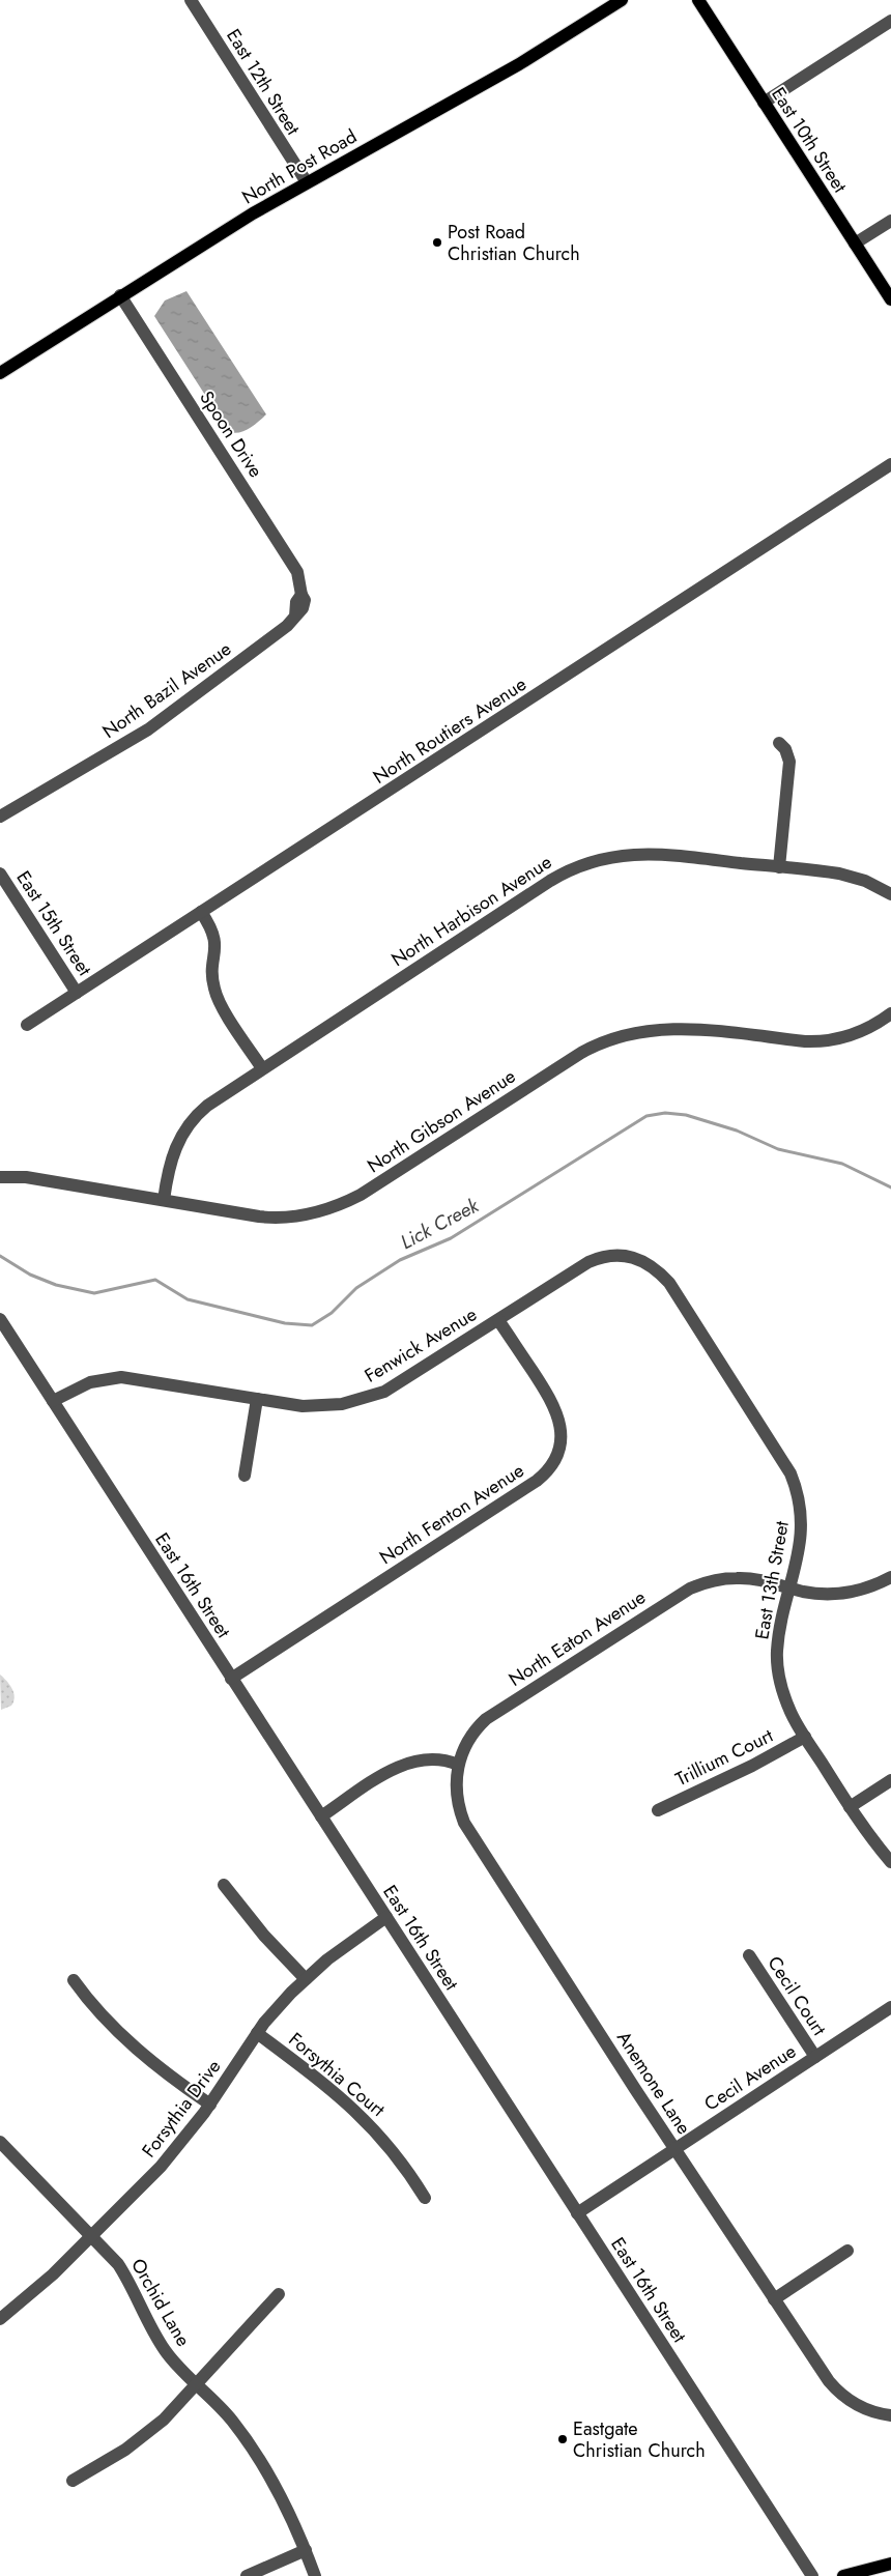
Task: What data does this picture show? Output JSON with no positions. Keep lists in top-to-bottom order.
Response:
{
  "streets": {
    "main road": ["East 10th Street", "North Post Road"],
    "street": [
      "East 12th Street",
      "Spoon Drive",
      "North Bazil Avenue",
      "North Routiers Avenue",
      "North Harbison Avenue",
      "East 15th Street",
      "North Gibson Avenue",
      "Fenwick Avenue",
      "North Fenton Avenue",
      "East 13th Street",
      "East 16th Street",
      "North Eaton Avenue",
      "Trillium Court",
      "Cecil Court",
      "Forsythia Court",
      "Cecil Avenue",
      "Anemone Lane",
      "Forsythia Drive",
      "Orchid Lane"
    ]
  },
  "crossings": [
    ["East 12th Street", "North Post Road"],
    ["North Post Road", "Spoon Drive"],
    ["Spoon Drive", "North Bazil Avenue"],
    ["North Routiers Avenue", "East 15th Street"],
    ["North Harbison Avenue", "North Gibson Avenue"],
    ["Fenwick Avenue", "North Fenton Avenue"],
    ["Fenwick Avenue", "East 13th Street"],
    ["Fenwick Avenue", "East 16th Street"],
    ["North Fenton Avenue", "East 16th Street"],
    ["East 13th Street", "North Eaton Avenue"],
    ["East 13th Street", "Trillium Court"],
    ["East 16th Street", "Cecil Avenue"],
    ["East 16th Street", "Forsythia Drive"],
    ["North Eaton Avenue", "Anemone Lane"],
    ["Cecil Court", "Cecil Avenue"],
    ["Forsythia Court", "Forsythia Drive"],
    ["Cecil Avenue", "Anemone Lane"],
    ["Forsythia Drive", "Orchid Lane"]
  ],
  "water": ["Lick Creek"],
  "places": ["Post Road Christian Church", "Eastgate Christian Church"]
}
